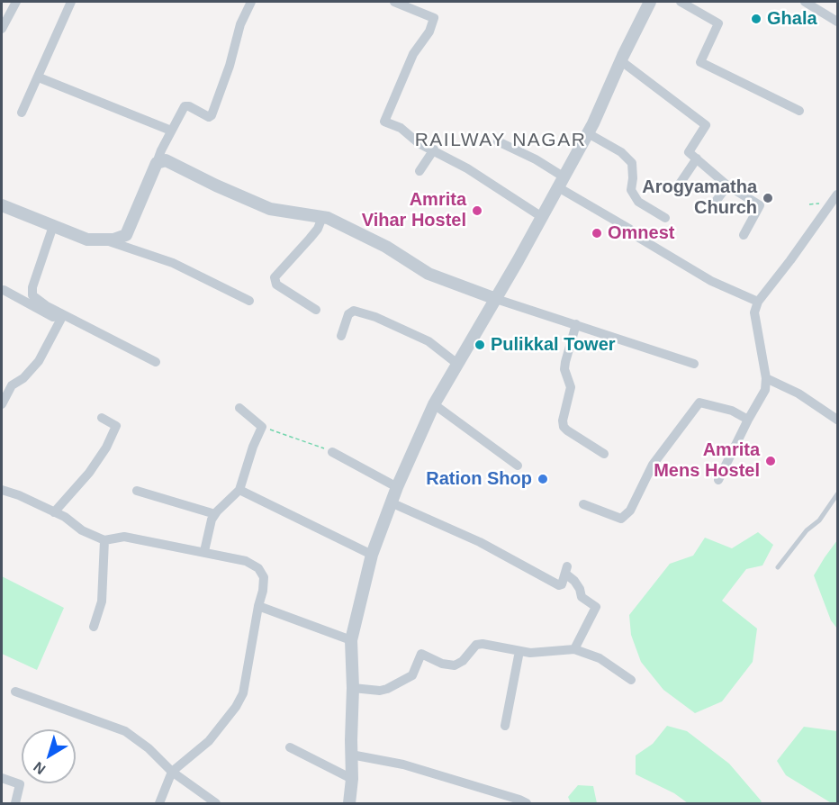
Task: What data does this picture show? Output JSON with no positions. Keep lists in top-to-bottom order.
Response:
{
  "districts": ["RAILWAY NAGAR"],
  "places": [
    "Ghala",
    "Arogyamatha Church",
    "Amrita Vihar Hostel",
    "Omnest",
    "Pulikkal Tower",
    "Amrita Mens Hostel",
    "Ration Shop"
  ],
  "north": "bottom left"
}
